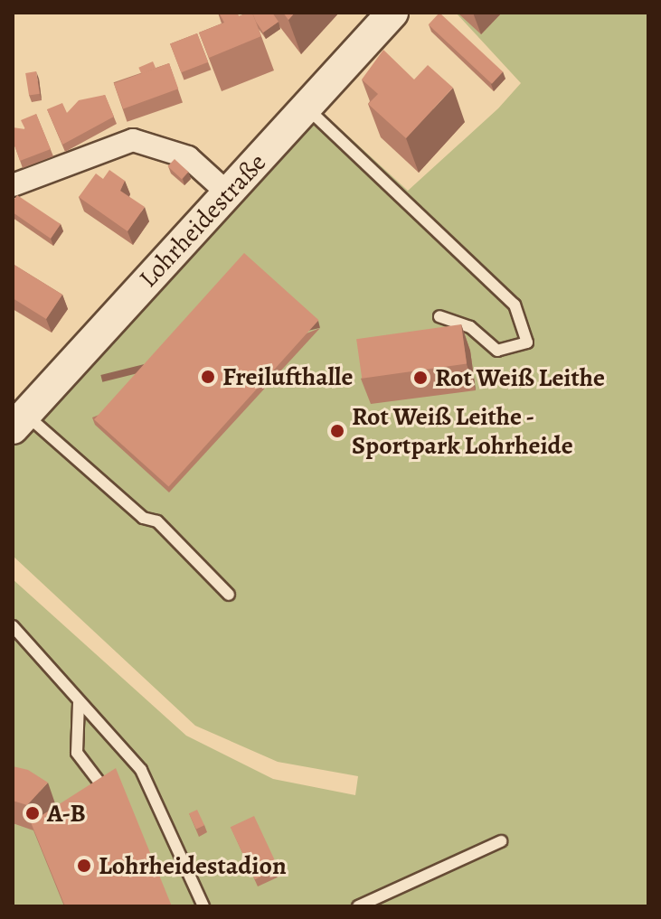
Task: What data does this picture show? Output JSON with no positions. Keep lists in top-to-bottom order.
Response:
{
  "streets": {
    "street": ["Lohrheidestraße"]
  },
  "places": [
    "Freilufthalle",
    "Rot Weiß Leithe",
    "Rot Weiß Leithe - Sportpark Lohrheide",
    "A-B",
    "Lohrheidestadion"
  ]
}
